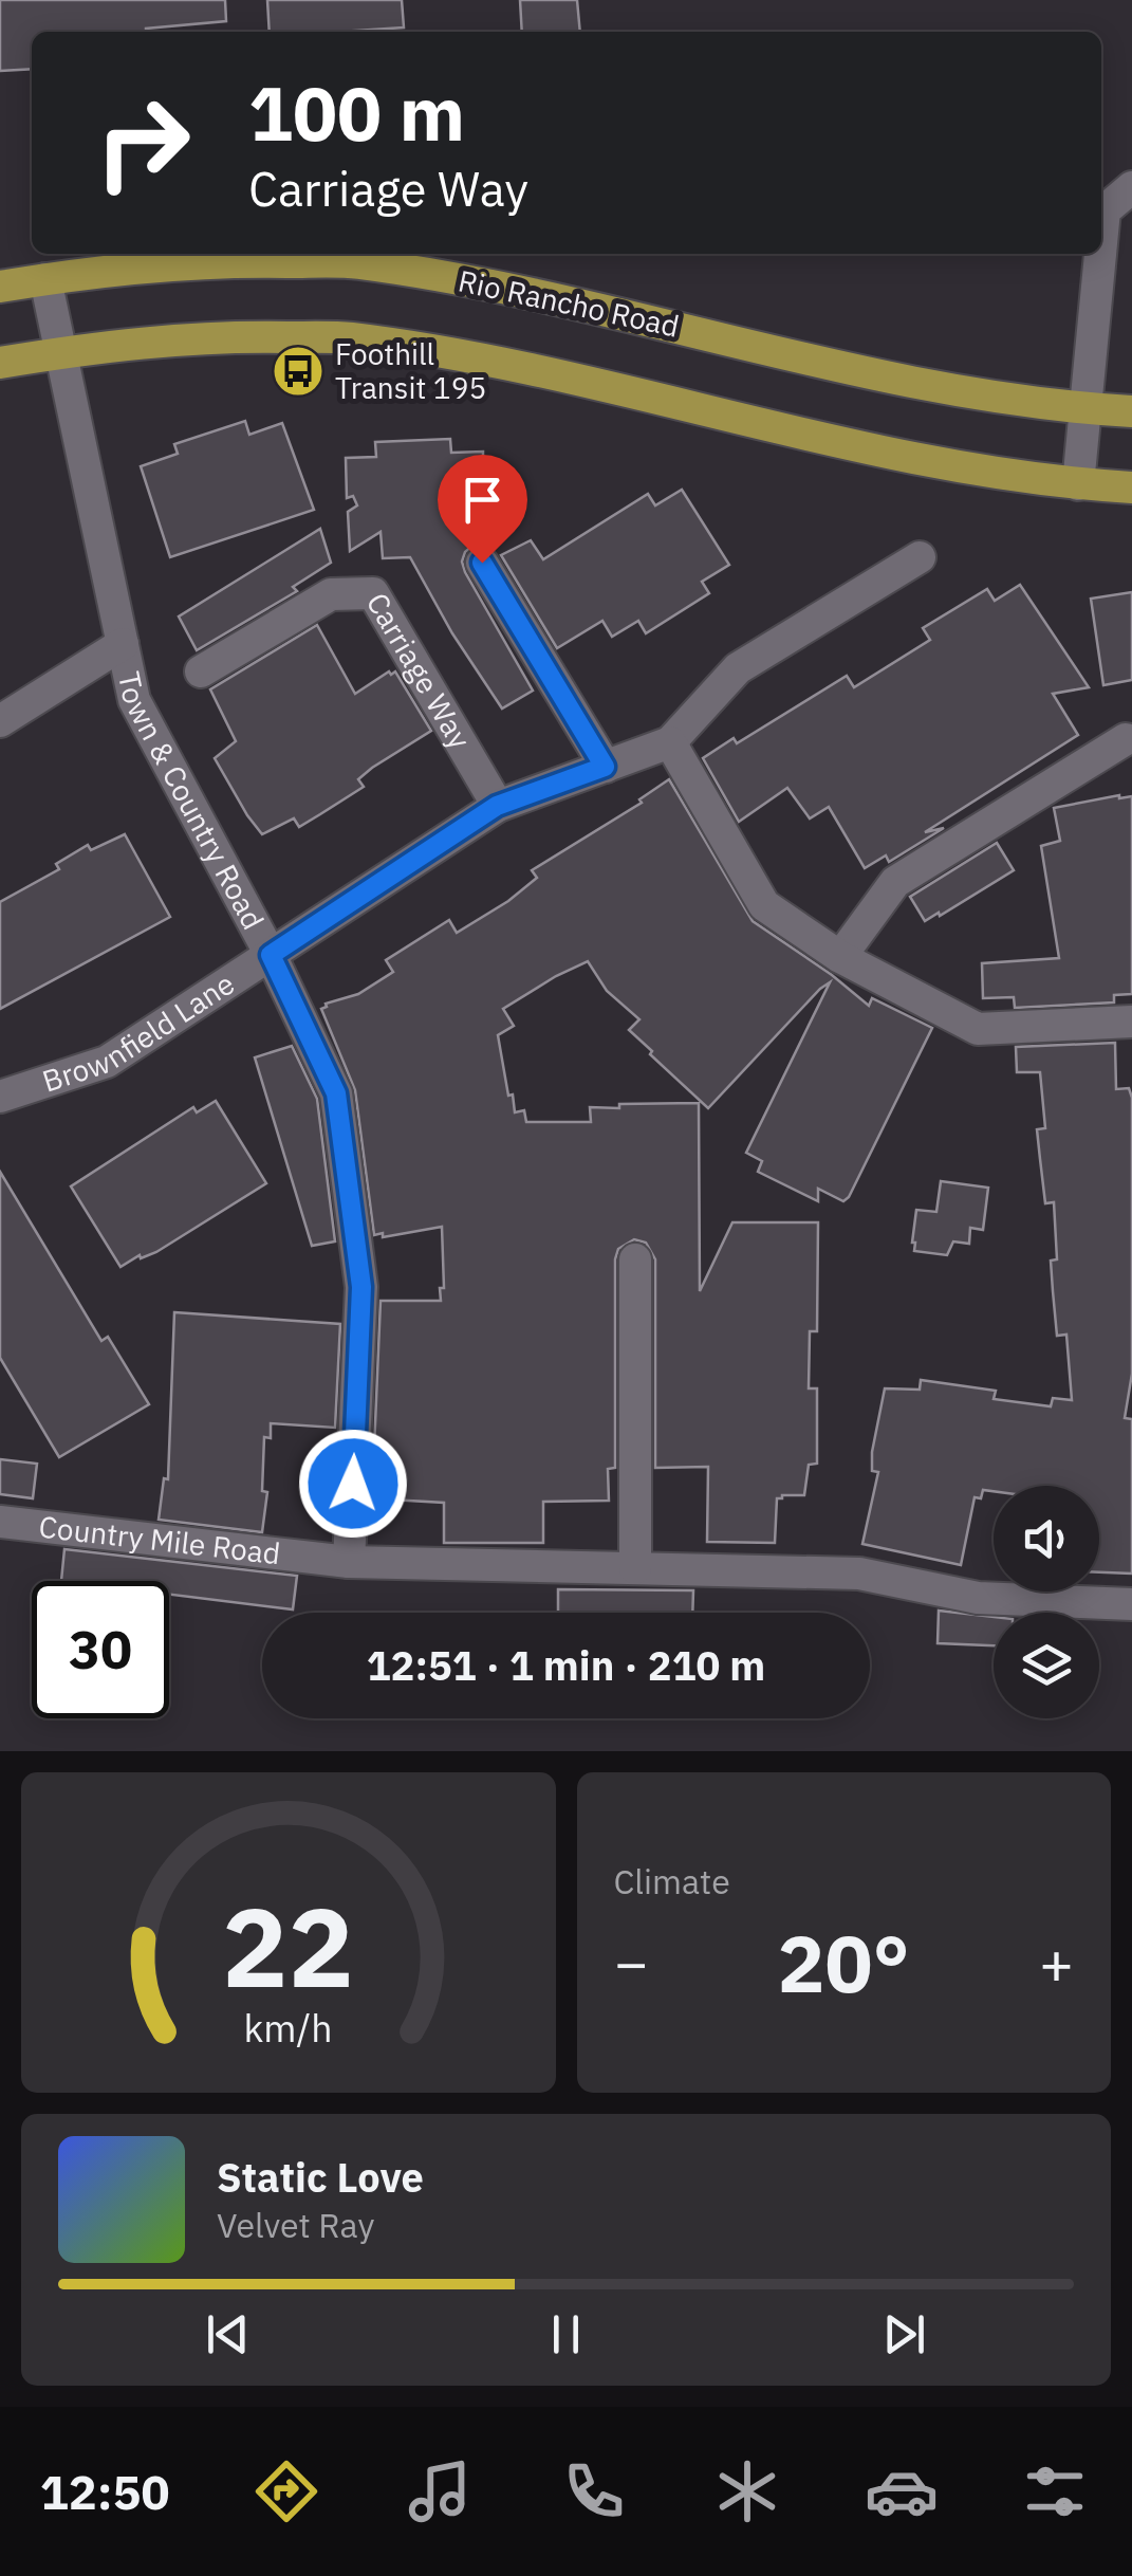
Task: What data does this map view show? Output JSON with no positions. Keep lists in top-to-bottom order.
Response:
{
  "streets": {
    "main road": ["Rio Rancho Road"],
    "street": [
      "Carriage Way",
      "Town & Country Road",
      "Brownfield Lane",
      "Country Mile Road"
    ]
  },
  "crossings": [
    ["Rio Rancho Road", "Town & Country Road"],
    ["Town & Country Road", "Brownfield Lane"],
    ["Town & Country Road", "Country Mile Road"]
  ],
  "places": {
    "bus stop": ["Foothill Transit 195"]
  },
  "page": {
    "turn": ["100 m", "Carriage Way"],
    "limit": "30",
    "trip": "12:51 · 1 min · 210 m",
    "tile": "Climate",
    "heat": ["−", "20°", "+"],
    "song": ["Static Love", "Velvet Ray"],
    "tabs": "12:50",
    "gauge": ["22", "km/h"]
  }
}
